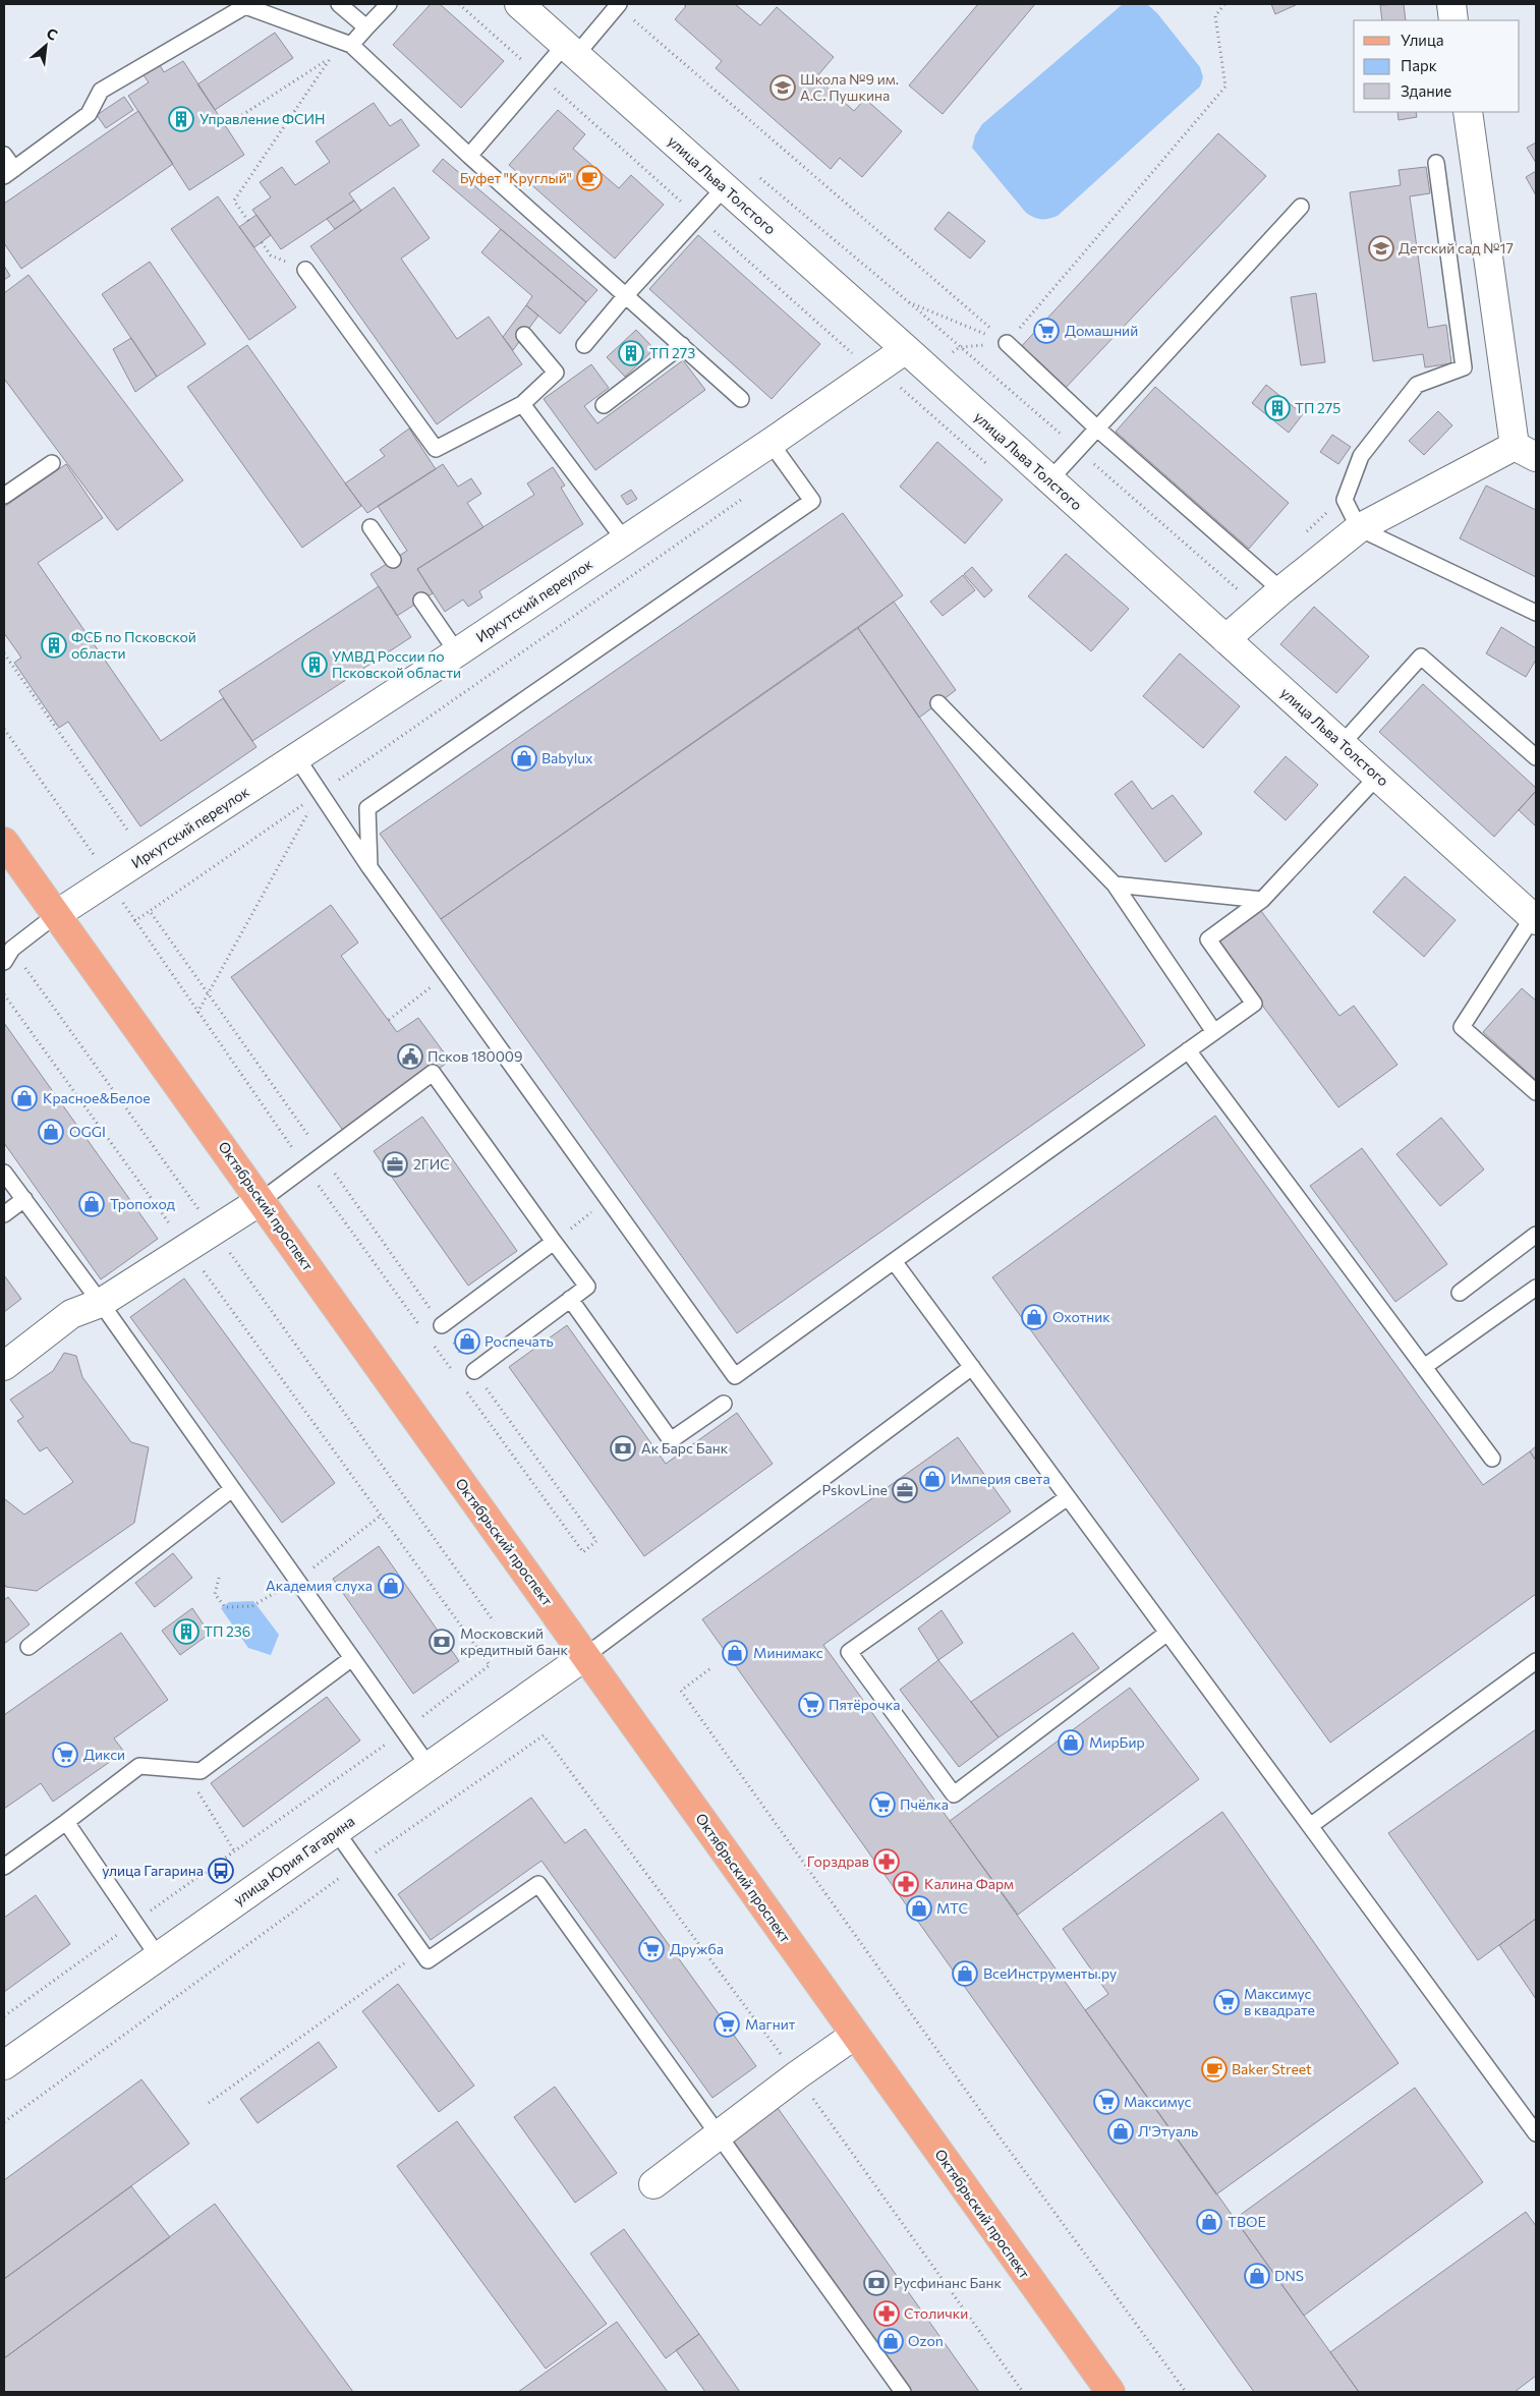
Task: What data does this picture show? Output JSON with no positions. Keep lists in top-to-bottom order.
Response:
{
  "streets": {
    "main road": ["Октябрьский проспект"],
    "street": ["улица Льва Толстого", "Иркутский переулок", "улица Юрия Гагарина"]
  },
  "crossings": [
    ["улица Льва Толстого", "Иркутский переулок"],
    ["Иркутский переулок", "Октябрьский проспект"],
    ["Октябрьский проспект", "улица Юрия Гагарина"]
  ],
  "places": {
    "school or university": ["Школа №9 им. А.С. Пушкина", "Детский сад №17"],
    "building": [
      "Управление ФСИН",
      "ТП 273",
      "ТП 275",
      "ФСБ по Псковской области",
      "УМВД России по Псковской области",
      "ТП 236"
    ],
    "cafe": ["Буфет \"Круглый\"", "Baker Street"],
    "supermarket": [
      "Домашний",
      "Пятёрочка",
      "Дикси",
      "Пчёлка",
      "Дружба",
      "Максимус в квадрате",
      "Магнит",
      "Максимус"
    ],
    "shop": [
      "Babylux",
      "Красное&Белое",
      "OGGI",
      "Тропоход",
      "Охотник",
      "Роспечать",
      "Империя света",
      "Академия слуха",
      "Минимакс",
      "МирБир",
      "МТС",
      "ВсеИнструменты.ру",
      "Л'Этуаль",
      "ТВОЕ",
      "DNS",
      "Ozon"
    ],
    "public building": ["Псков 180009"],
    "office": ["2ГИС", "PskovLine"],
    "bank": ["Ак Барс Банк", "Московский кредитный банк", "Русфинанс Банк"],
    "pharmacy": ["Горздрав", "Калина Фарм", "Столички"],
    "bus stop": ["улица Гагарина"]
  },
  "legend": ["Улица", "Парк", "Здание"],
  "north": "top right"
}
